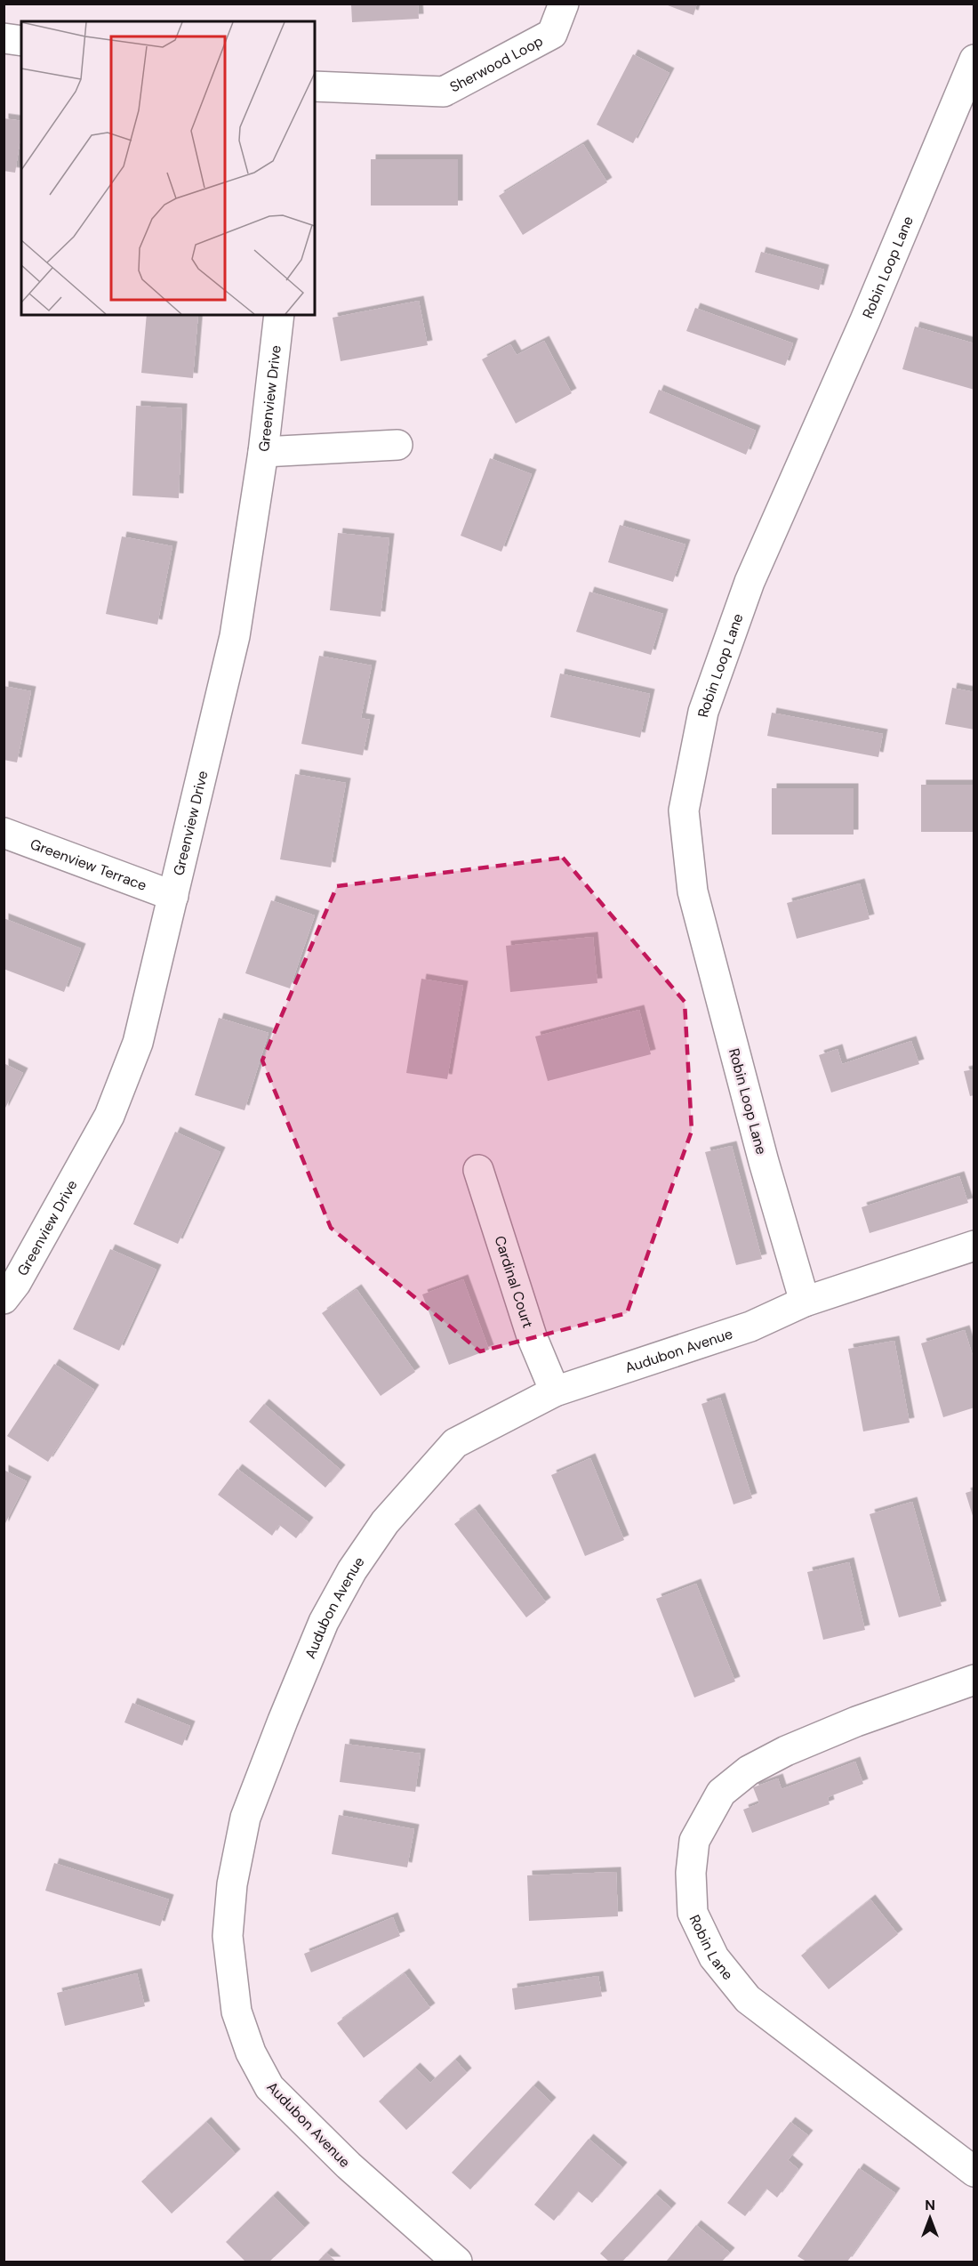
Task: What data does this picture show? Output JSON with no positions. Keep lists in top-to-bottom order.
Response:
{
  "streets": {
    "street": [
      "Sherwood Loop",
      "Robin Loop Lane",
      "Greenview Drive",
      "Greenview Terrace",
      "Cardinal Court",
      "Audubon Avenue",
      "Robin Lane"
    ]
  },
  "crossings": [
    ["Robin Loop Lane", "Audubon Avenue"],
    ["Greenview Drive", "Greenview Terrace"],
    ["Cardinal Court", "Audubon Avenue"]
  ],
  "north": "top"
}
